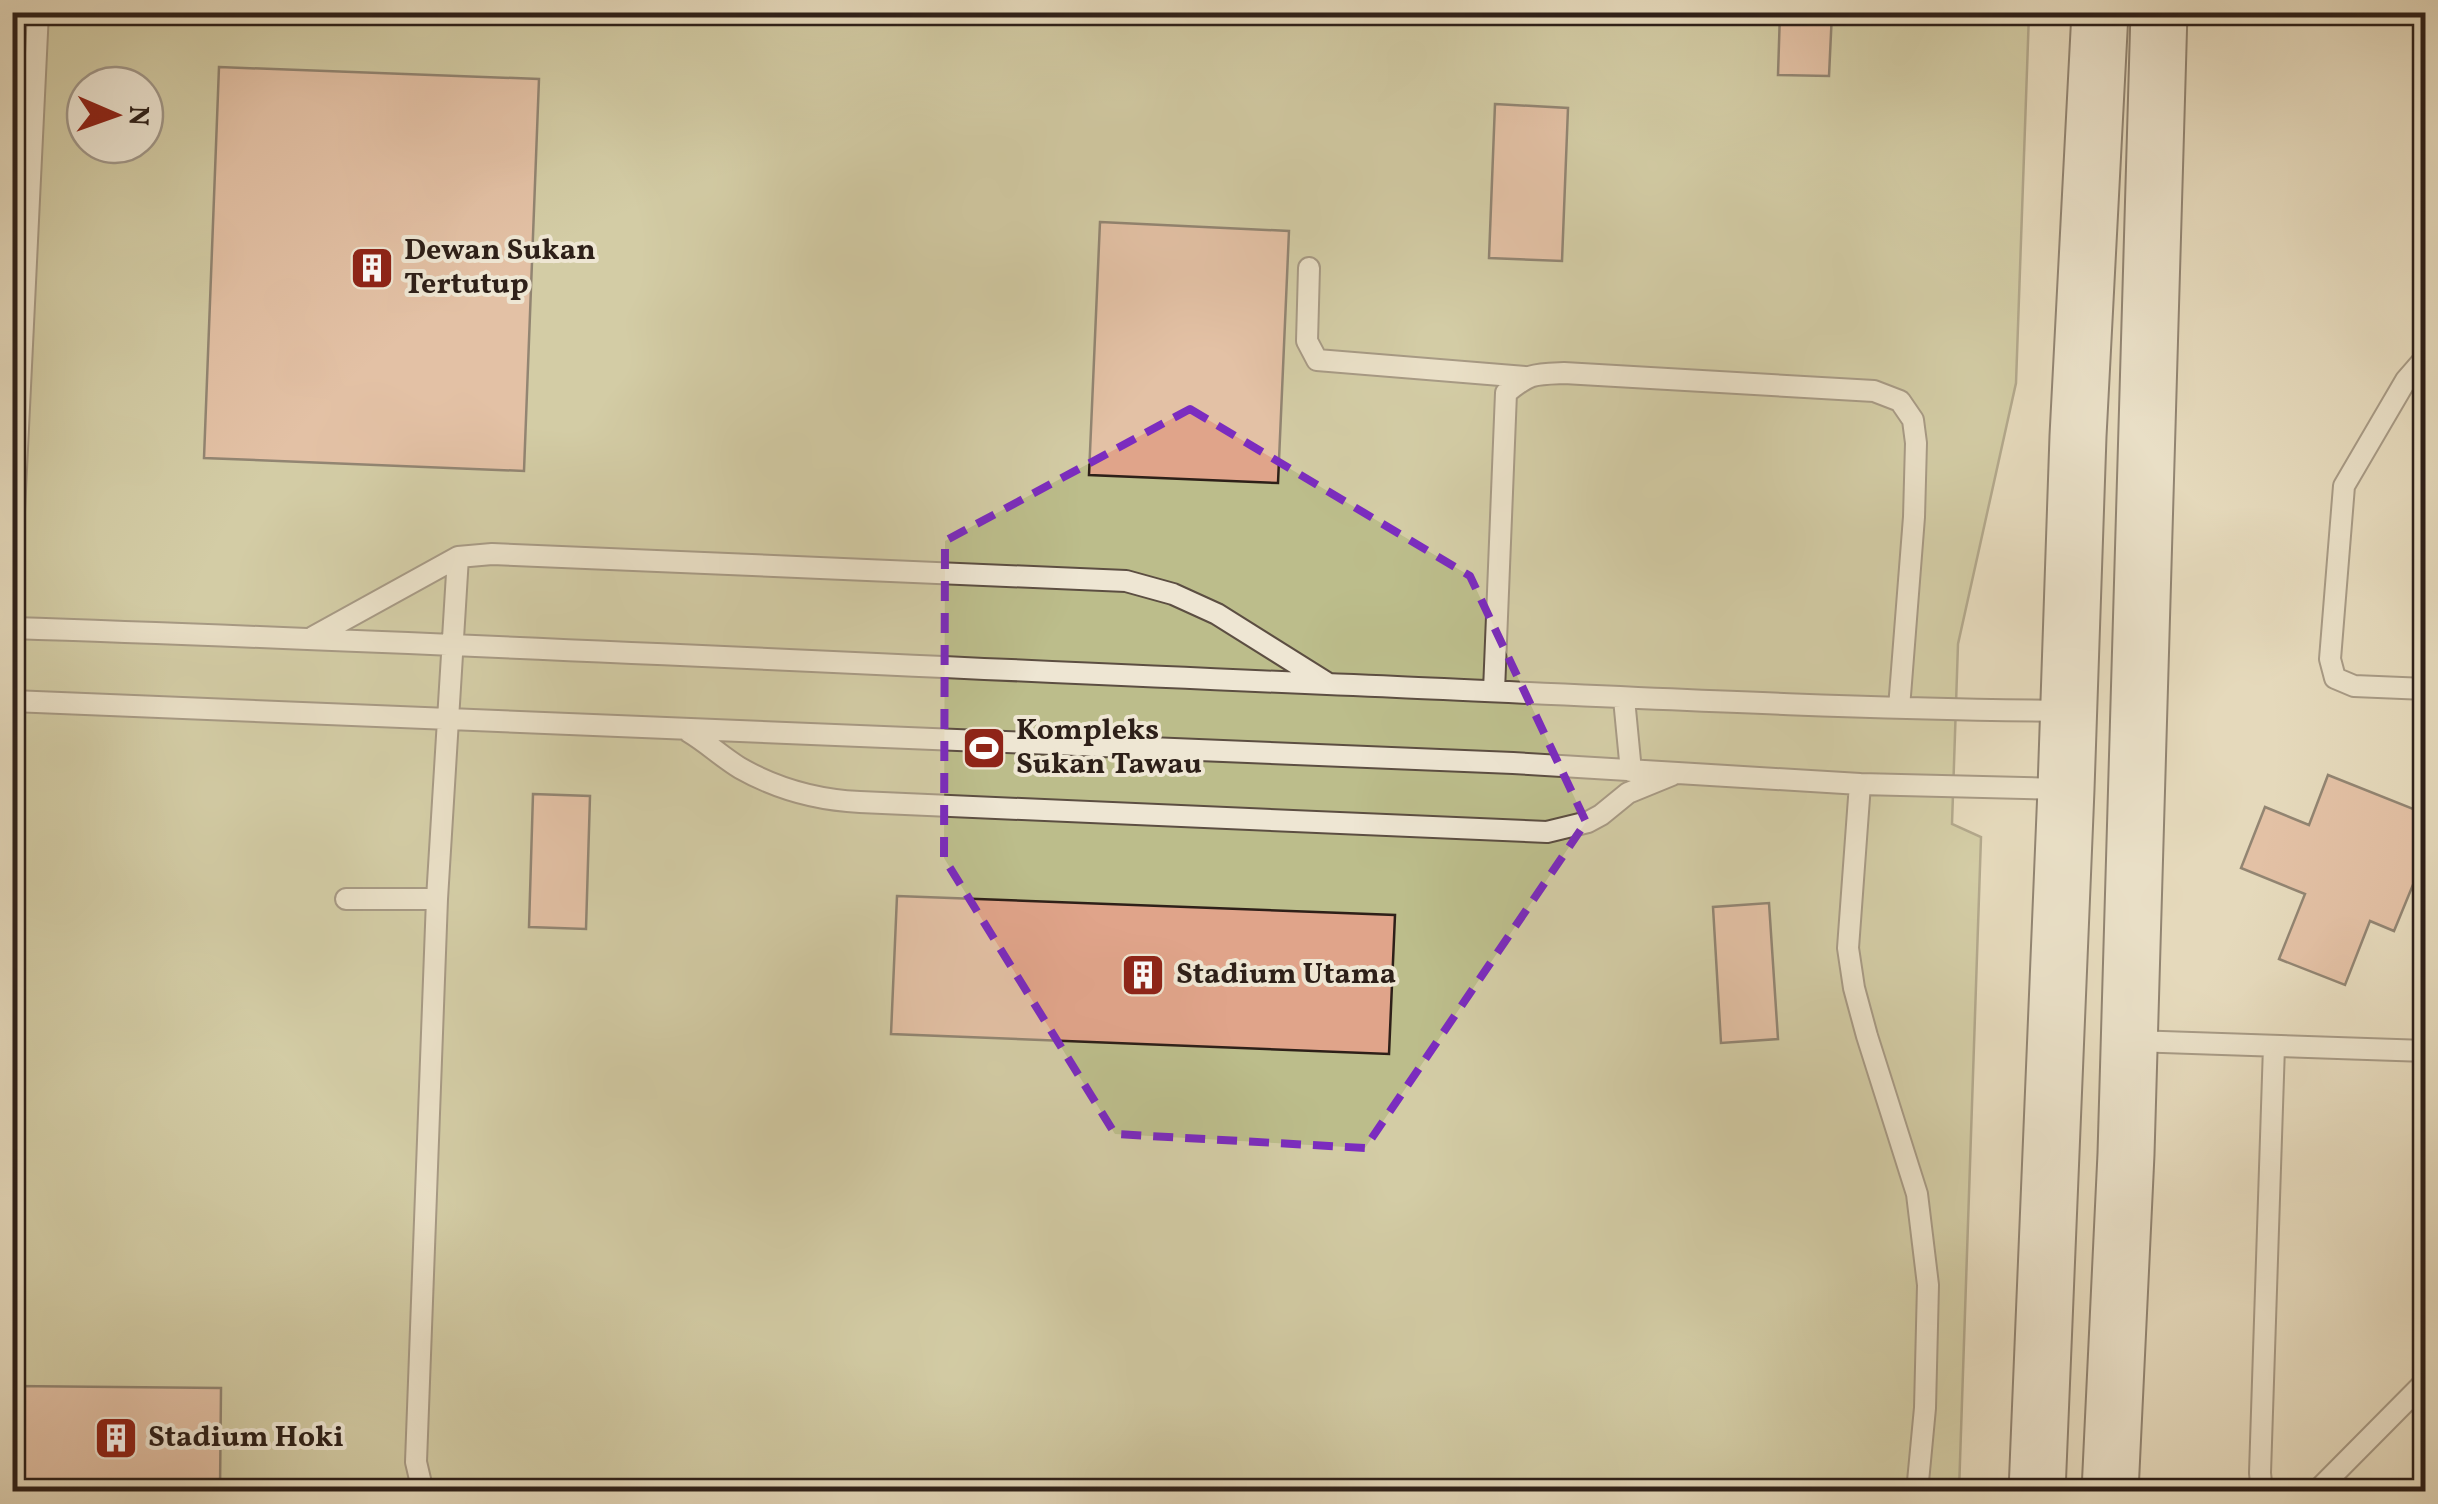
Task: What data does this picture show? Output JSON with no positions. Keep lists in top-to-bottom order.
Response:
{
  "places": {
    "building": ["Dewan Sukan Tertutup", "Stadium Utama", "Stadium Hoki"],
    "sports": ["Kompleks Sukan Tawau"]
  },
  "north": "right"
}
